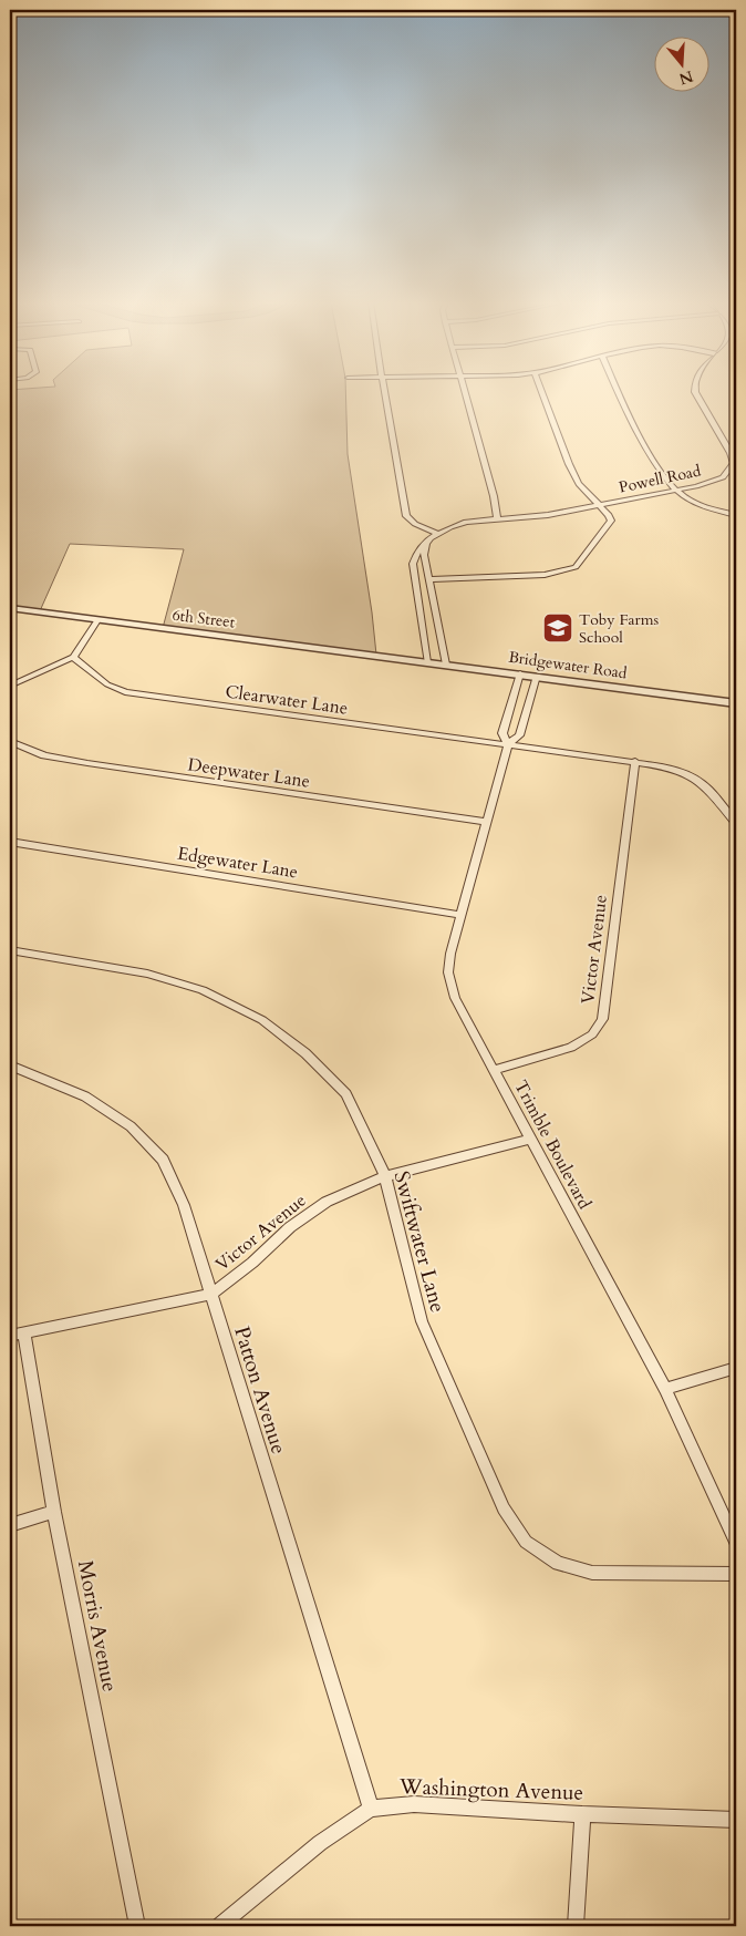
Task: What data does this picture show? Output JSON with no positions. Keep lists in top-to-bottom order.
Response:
{
  "streets": {
    "street": [
      "Powell Road",
      "6th Street",
      "Bridgewater Road",
      "Clearwater Lane",
      "Deepwater Lane",
      "Edgewater Lane",
      "Victor Avenue",
      "Trimble Boulevard",
      "Swiftwater Lane",
      "Patton Avenue",
      "Morris Avenue",
      "Washington Avenue"
    ]
  },
  "crossings": [
    ["Powell Road", "Bridgewater Road"],
    ["6th Street", "Bridgewater Road"],
    ["Bridgewater Road", "Trimble Boulevard"],
    ["Clearwater Lane", "Victor Avenue"],
    ["Clearwater Lane", "Trimble Boulevard"],
    ["Deepwater Lane", "Trimble Boulevard"],
    ["Edgewater Lane", "Trimble Boulevard"],
    ["Victor Avenue", "Trimble Boulevard"],
    ["Victor Avenue", "Swiftwater Lane"],
    ["Victor Avenue", "Patton Avenue"],
    ["Victor Avenue", "Morris Avenue"],
    ["Patton Avenue", "Washington Avenue"]
  ],
  "places": {
    "school or university": ["Toby Farms School"]
  },
  "north": "bottom"
}
